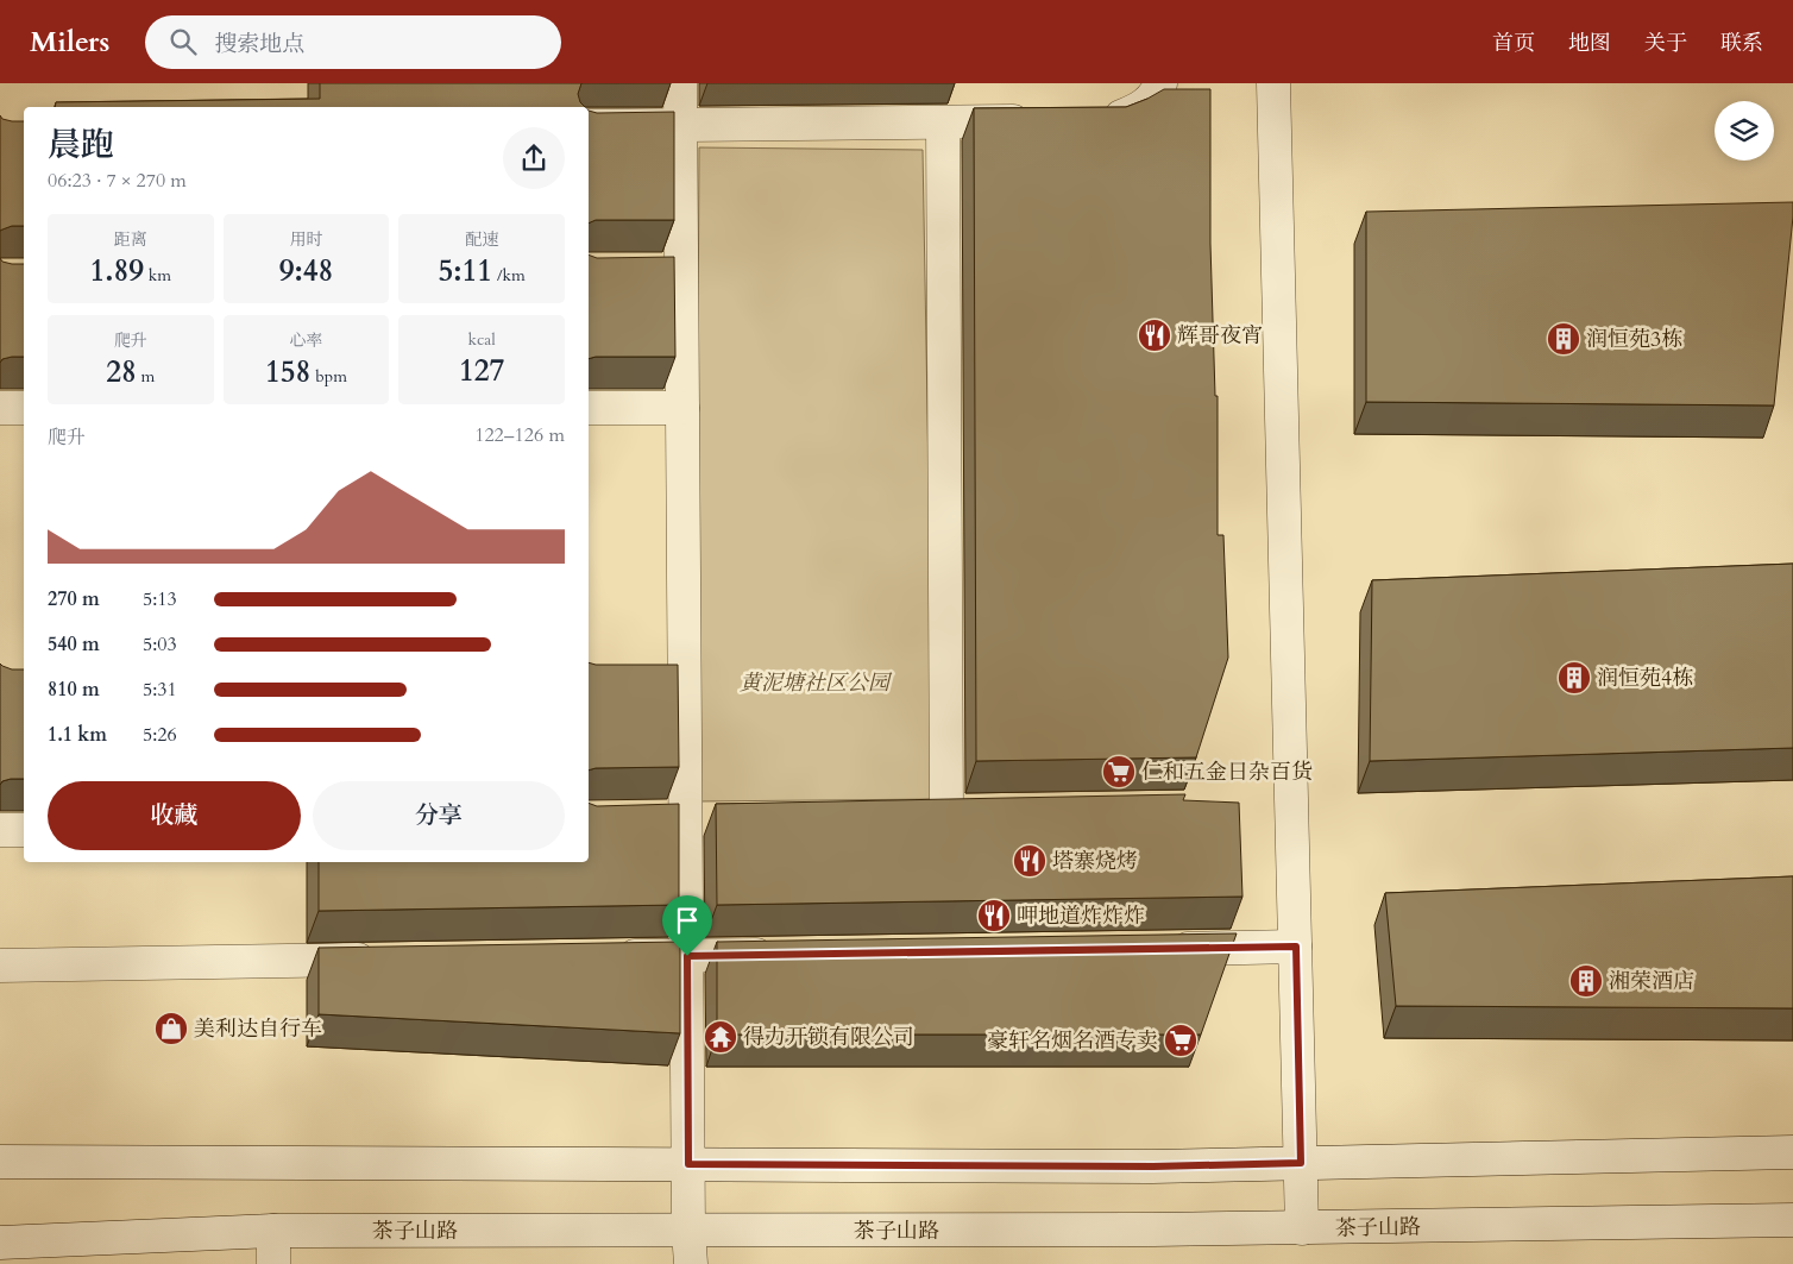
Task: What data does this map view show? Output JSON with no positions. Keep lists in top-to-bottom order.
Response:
{
  "streets": {
    "street": ["茶子山路"]
  },
  "parks": ["黄泥塘社区公园"],
  "places": {
    "restaurant": ["辉哥夜宵", "塔寨烧烤", "呷地道炸炸炸"],
    "building": ["润恒苑3栋", "润恒苑4栋", "湘荣酒店"],
    "supermarket": ["仁和五金日杂百货", "豪轩名烟名酒专卖"],
    "shop": ["美利达自行车"],
    "temple": ["得力开锁有限公司"]
  },
  "page": {
    "header": "Milers",
    "search": "搜索地点",
    "nav": [
      "首页",
      "地图",
      "关于",
      "联系"
    ],
    "heading": ["晨跑", "06:23 · 7 × 270 m"],
    "stats": [
      ["距离", "1.89 km"],
      ["用时", "9:48"],
      ["配速", "5:11 /km"],
      ["爬升", "28 m"],
      ["心率", "158 bpm"],
      ["kcal", "127"]
    ],
    "chart": ["爬升", "122–126 m"],
    "list": [
      {
        "name": "270 m",
        "note": "5:13"
      },
      {
        "name": "540 m",
        "note": "5:03"
      },
      {
        "name": "810 m",
        "note": "5:31"
      },
      {
        "name": "1.1 km",
        "note": "5:26"
      }
    ],
    "buttons": ["收藏", "分享"]
  }
}
